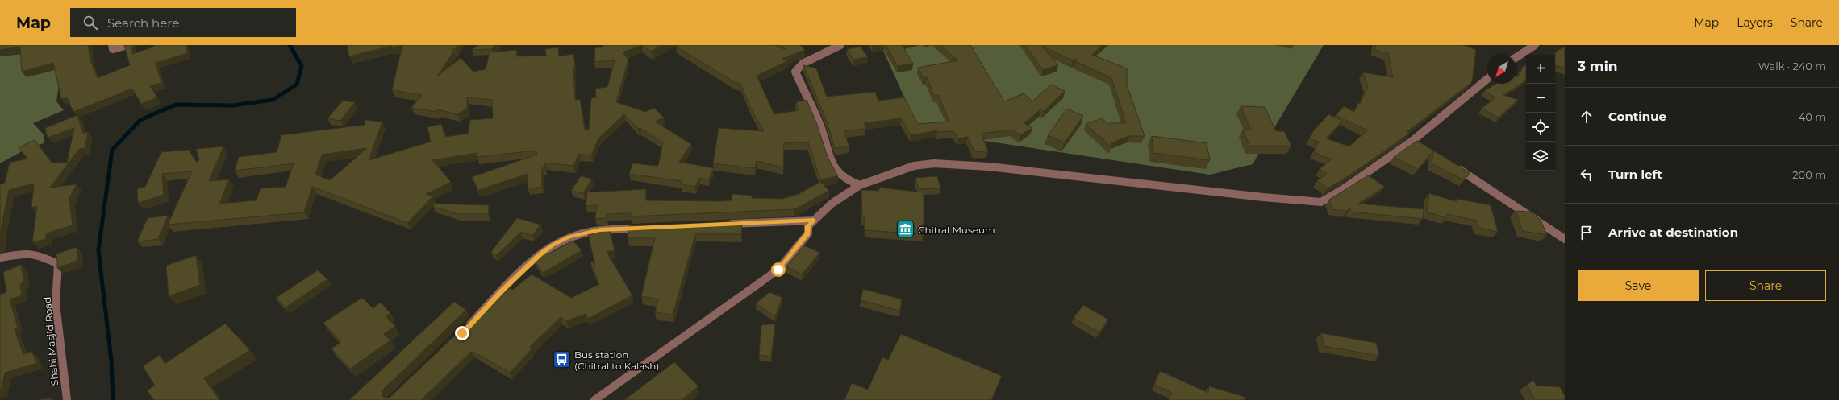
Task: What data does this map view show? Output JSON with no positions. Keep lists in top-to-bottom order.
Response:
{
  "streets": {
    "street": ["Shahi Masjid Road"]
  },
  "places": {
    "museum": ["Chitral Museum"],
    "bus stop": ["Bus station (Chitral to Kalash)"]
  },
  "north": "bottom left",
  "page": {
    "header": "Map",
    "search": "Search here",
    "nav": ["Map", "Layers", "Share"],
    "heading": ["3 min", "Walk · 240 m"],
    "map_buttons": ["+", "−"],
    "list": [
      ["Continue", "40 m"],
      ["Turn left", "200 m"],
      "Arrive at destination"
    ],
    "buttons": ["Save", "Share"]
  }
}
